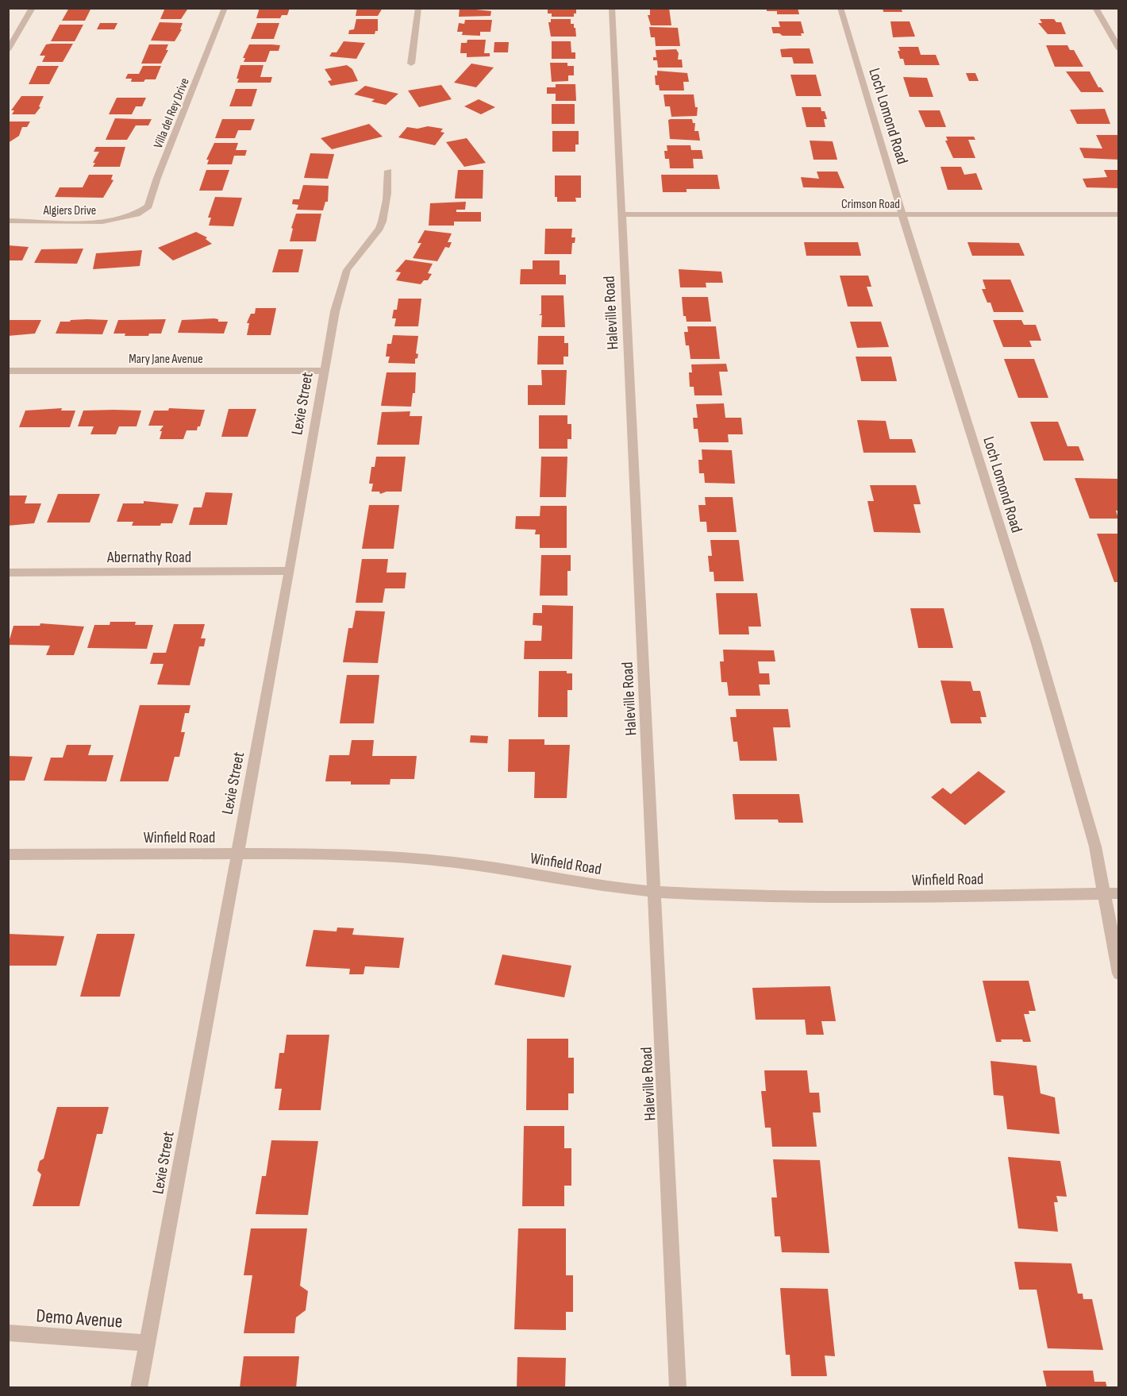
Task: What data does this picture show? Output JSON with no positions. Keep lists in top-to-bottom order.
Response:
{
  "streets": {
    "street": [
      "Villa del Rey Drive",
      "Loch Lomond Road",
      "Crimson Road",
      "Algiers Drive",
      "Haleville Road",
      "Mary Jane Avenue",
      "Lexie Street",
      "Abernathy Road",
      "Winfield Road",
      "Demo Avenue"
    ]
  },
  "crossings": [
    ["Villa del Rey Drive", "Algiers Drive"],
    ["Loch Lomond Road", "Crimson Road"],
    ["Loch Lomond Road", "Winfield Road"],
    ["Crimson Road", "Haleville Road"],
    ["Haleville Road", "Winfield Road"],
    ["Mary Jane Avenue", "Lexie Street"],
    ["Lexie Street", "Abernathy Road"],
    ["Lexie Street", "Winfield Road"],
    ["Lexie Street", "Demo Avenue"]
  ]
}
